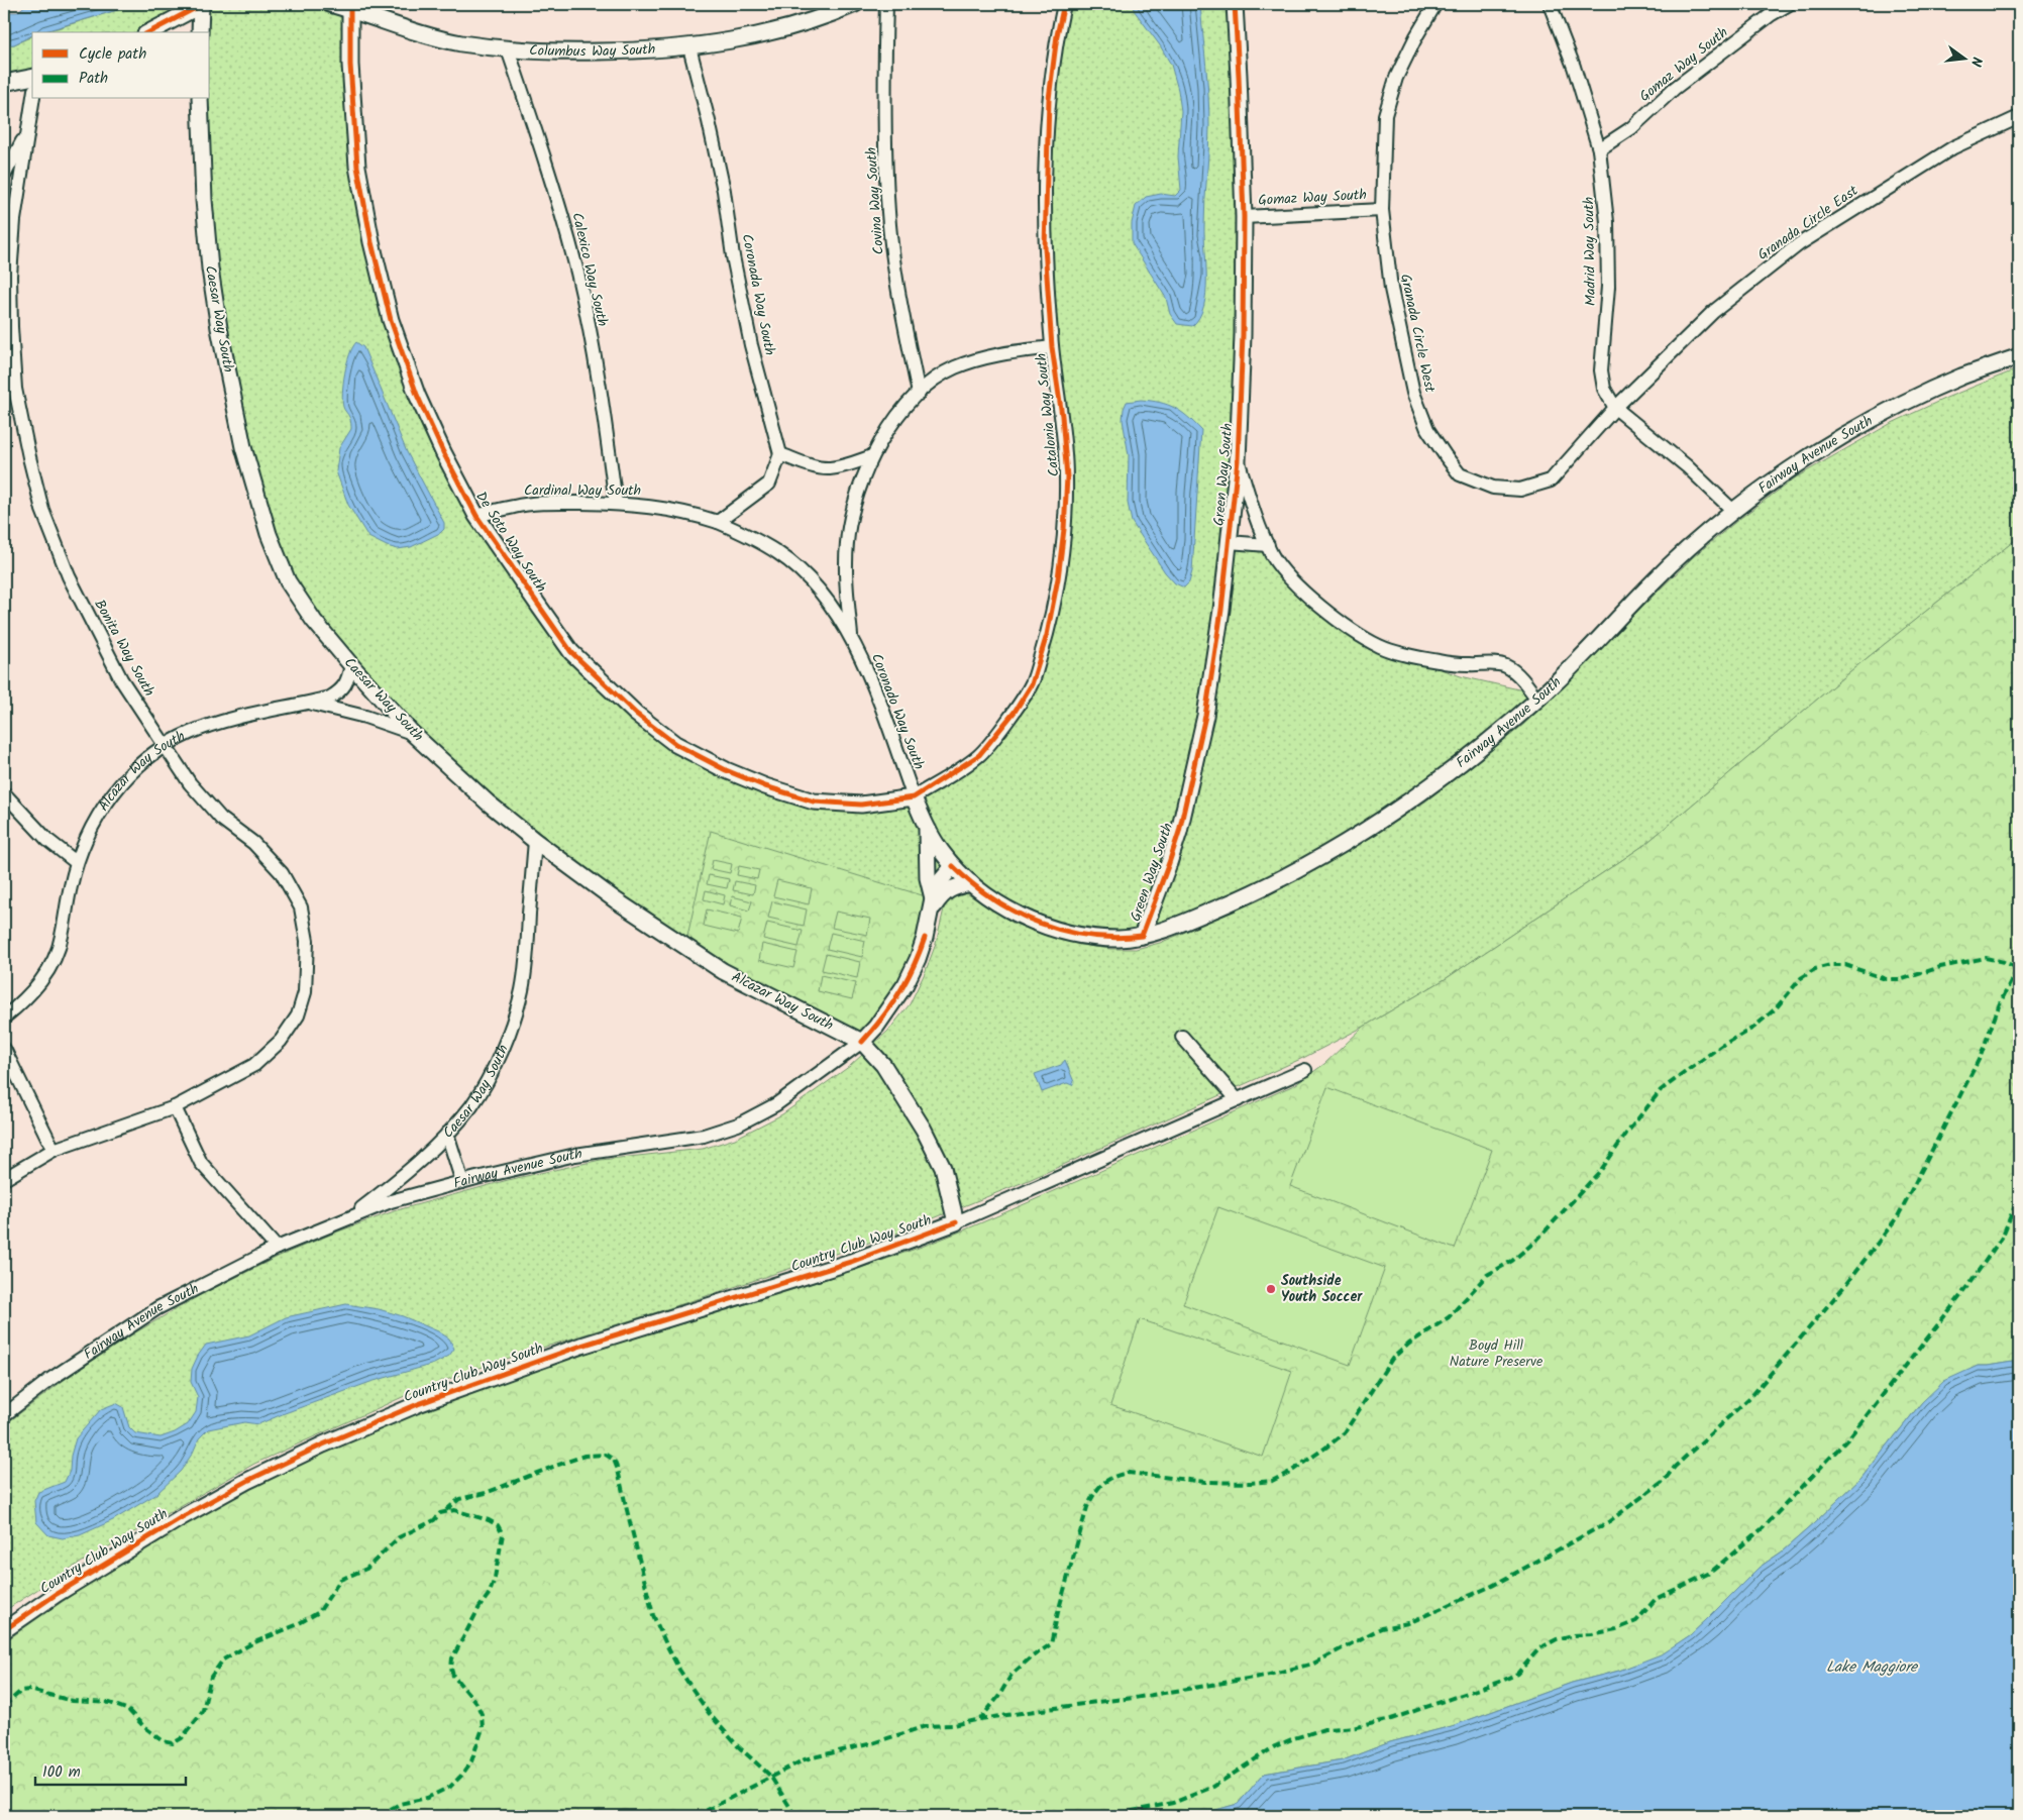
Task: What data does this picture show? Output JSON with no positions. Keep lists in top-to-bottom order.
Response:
{
  "streets": {
    "street": [
      "Columbus Way South",
      "Gomaz Way South",
      "Covina Way South",
      "Granada Circle East",
      "Madrid Way South",
      "Calexico Way South",
      "Coronada Way South",
      "Caesar Way South",
      "Granada Circle West",
      "Catalonia Way South",
      "Fairway Avenue South",
      "Green Way South",
      "Cardinal Way South",
      "De Soto Way South",
      "Bonita Way South",
      "Coronado Way South",
      "Alcazar Way South",
      "Country Club Way South"
    ]
  },
  "crossings": [
    ["Columbus Way South", "Calexico Way South"],
    ["Columbus Way South", "Coronada Way South"],
    ["Columbus Way South", "De Soto Way South"],
    ["Gomaz Way South", "Madrid Way South"],
    ["Gomaz Way South", "Granada Circle West"],
    ["Gomaz Way South", "Green Way South"],
    ["Granada Circle East", "Madrid Way South"],
    ["Granada Circle East", "Granada Circle West"],
    ["Madrid Way South", "Granada Circle West"],
    ["Madrid Way South", "Fairway Avenue South"],
    ["Calexico Way South", "Cardinal Way South"],
    ["Caesar Way South", "Fairway Avenue South"],
    ["Caesar Way South", "Alcazar Way South"],
    ["Catalonia Way South", "Fairway Avenue South"],
    ["Catalonia Way South", "De Soto Way South"],
    ["Catalonia Way South", "Coronado Way South"],
    ["Fairway Avenue South", "Green Way South"],
    ["Fairway Avenue South", "De Soto Way South"],
    ["Fairway Avenue South", "Coronado Way South"],
    ["Fairway Avenue South", "Alcazar Way South"],
    ["Cardinal Way South", "De Soto Way South"],
    ["Cardinal Way South", "Coronado Way South"],
    ["De Soto Way South", "Coronado Way South"],
    ["Bonita Way South", "Alcazar Way South"],
    ["Alcazar Way South", "Country Club Way South"]
  ],
  "water": ["Lake Maggiore"],
  "parks": ["Boyd Hill Nature Preserve"],
  "places": ["Southside Youth Soccer"],
  "legend": ["Cycle path", "Path"],
  "scale_bar": "100 m",
  "north": "right"
}
